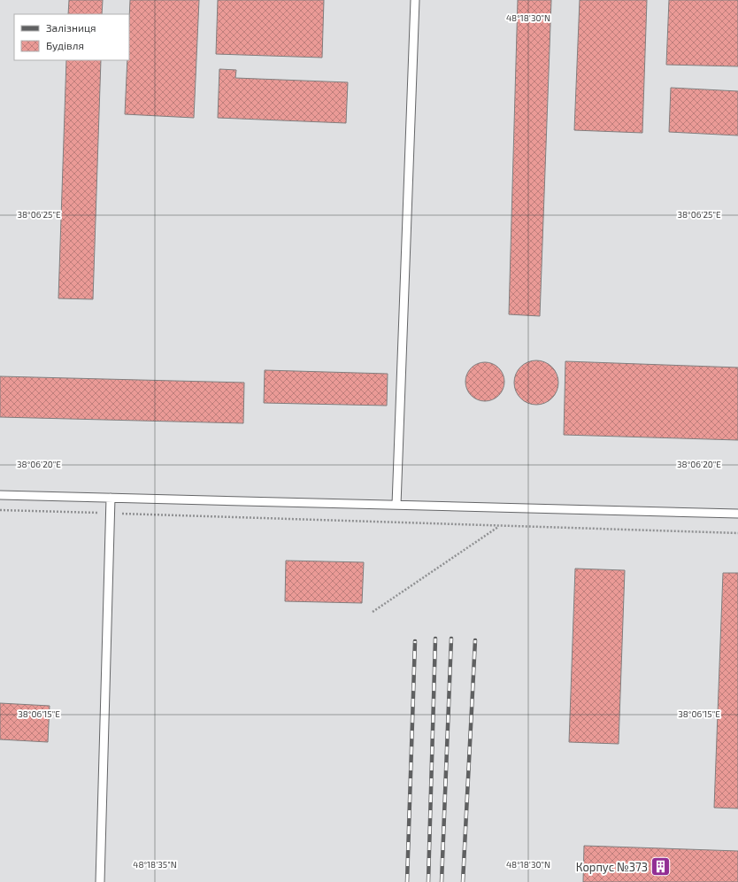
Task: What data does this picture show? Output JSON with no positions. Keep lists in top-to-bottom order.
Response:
{
  "places": {
    "building": ["Корпус №373"]
  },
  "legend": ["Залізниця", "Будівля"],
  "coordinates": [
    "48°18'30\"N",
    "38°06'25\"E",
    "38°06'20\"E",
    "38°06'15\"E",
    "48°18'35\"N"
  ]
}
